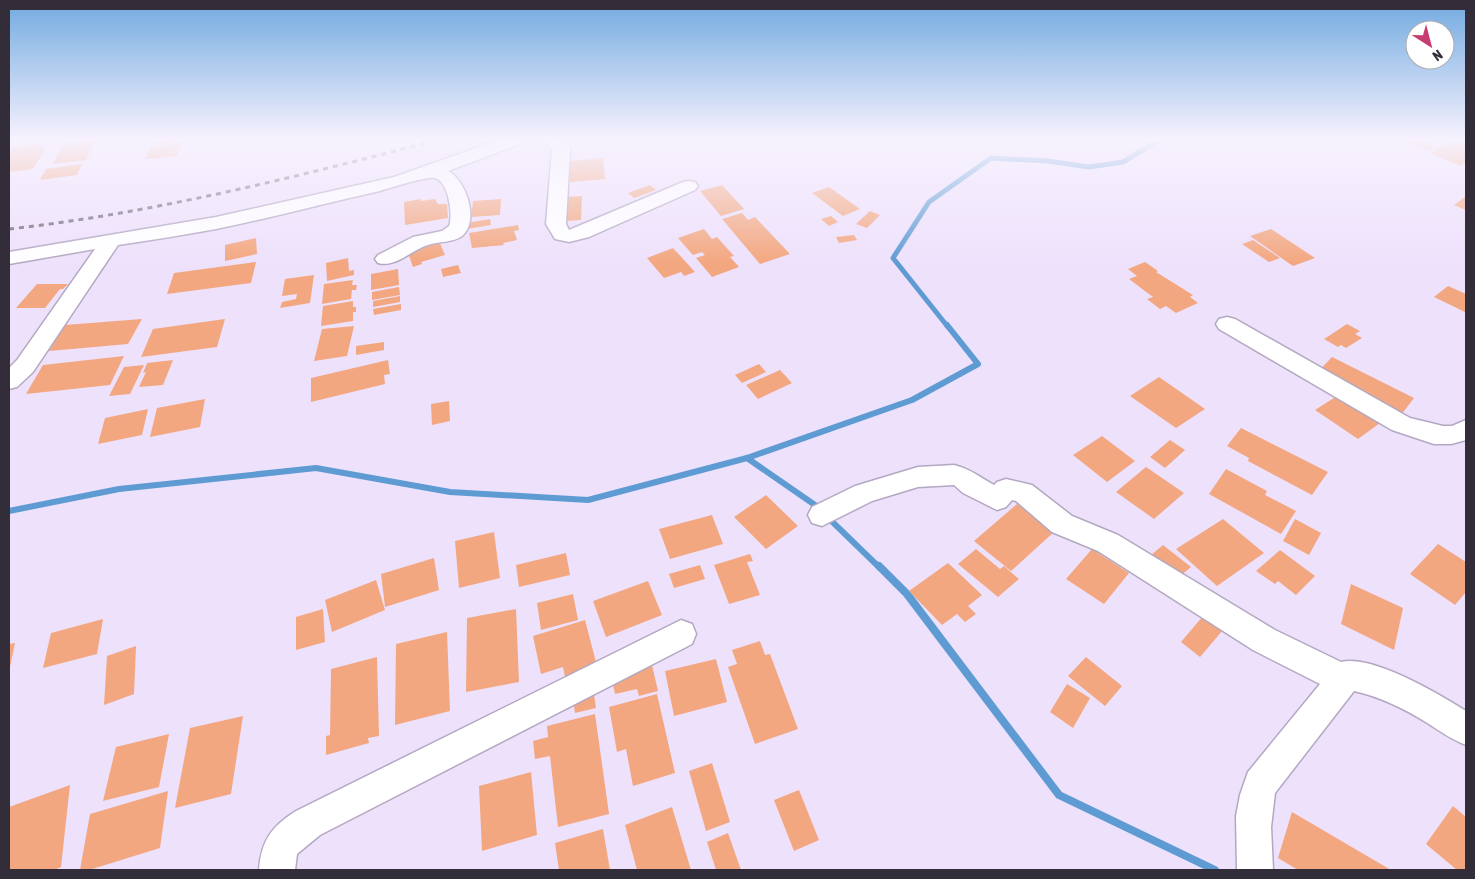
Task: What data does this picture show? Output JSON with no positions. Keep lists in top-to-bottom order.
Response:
{
  "north": "bottom right"
}
